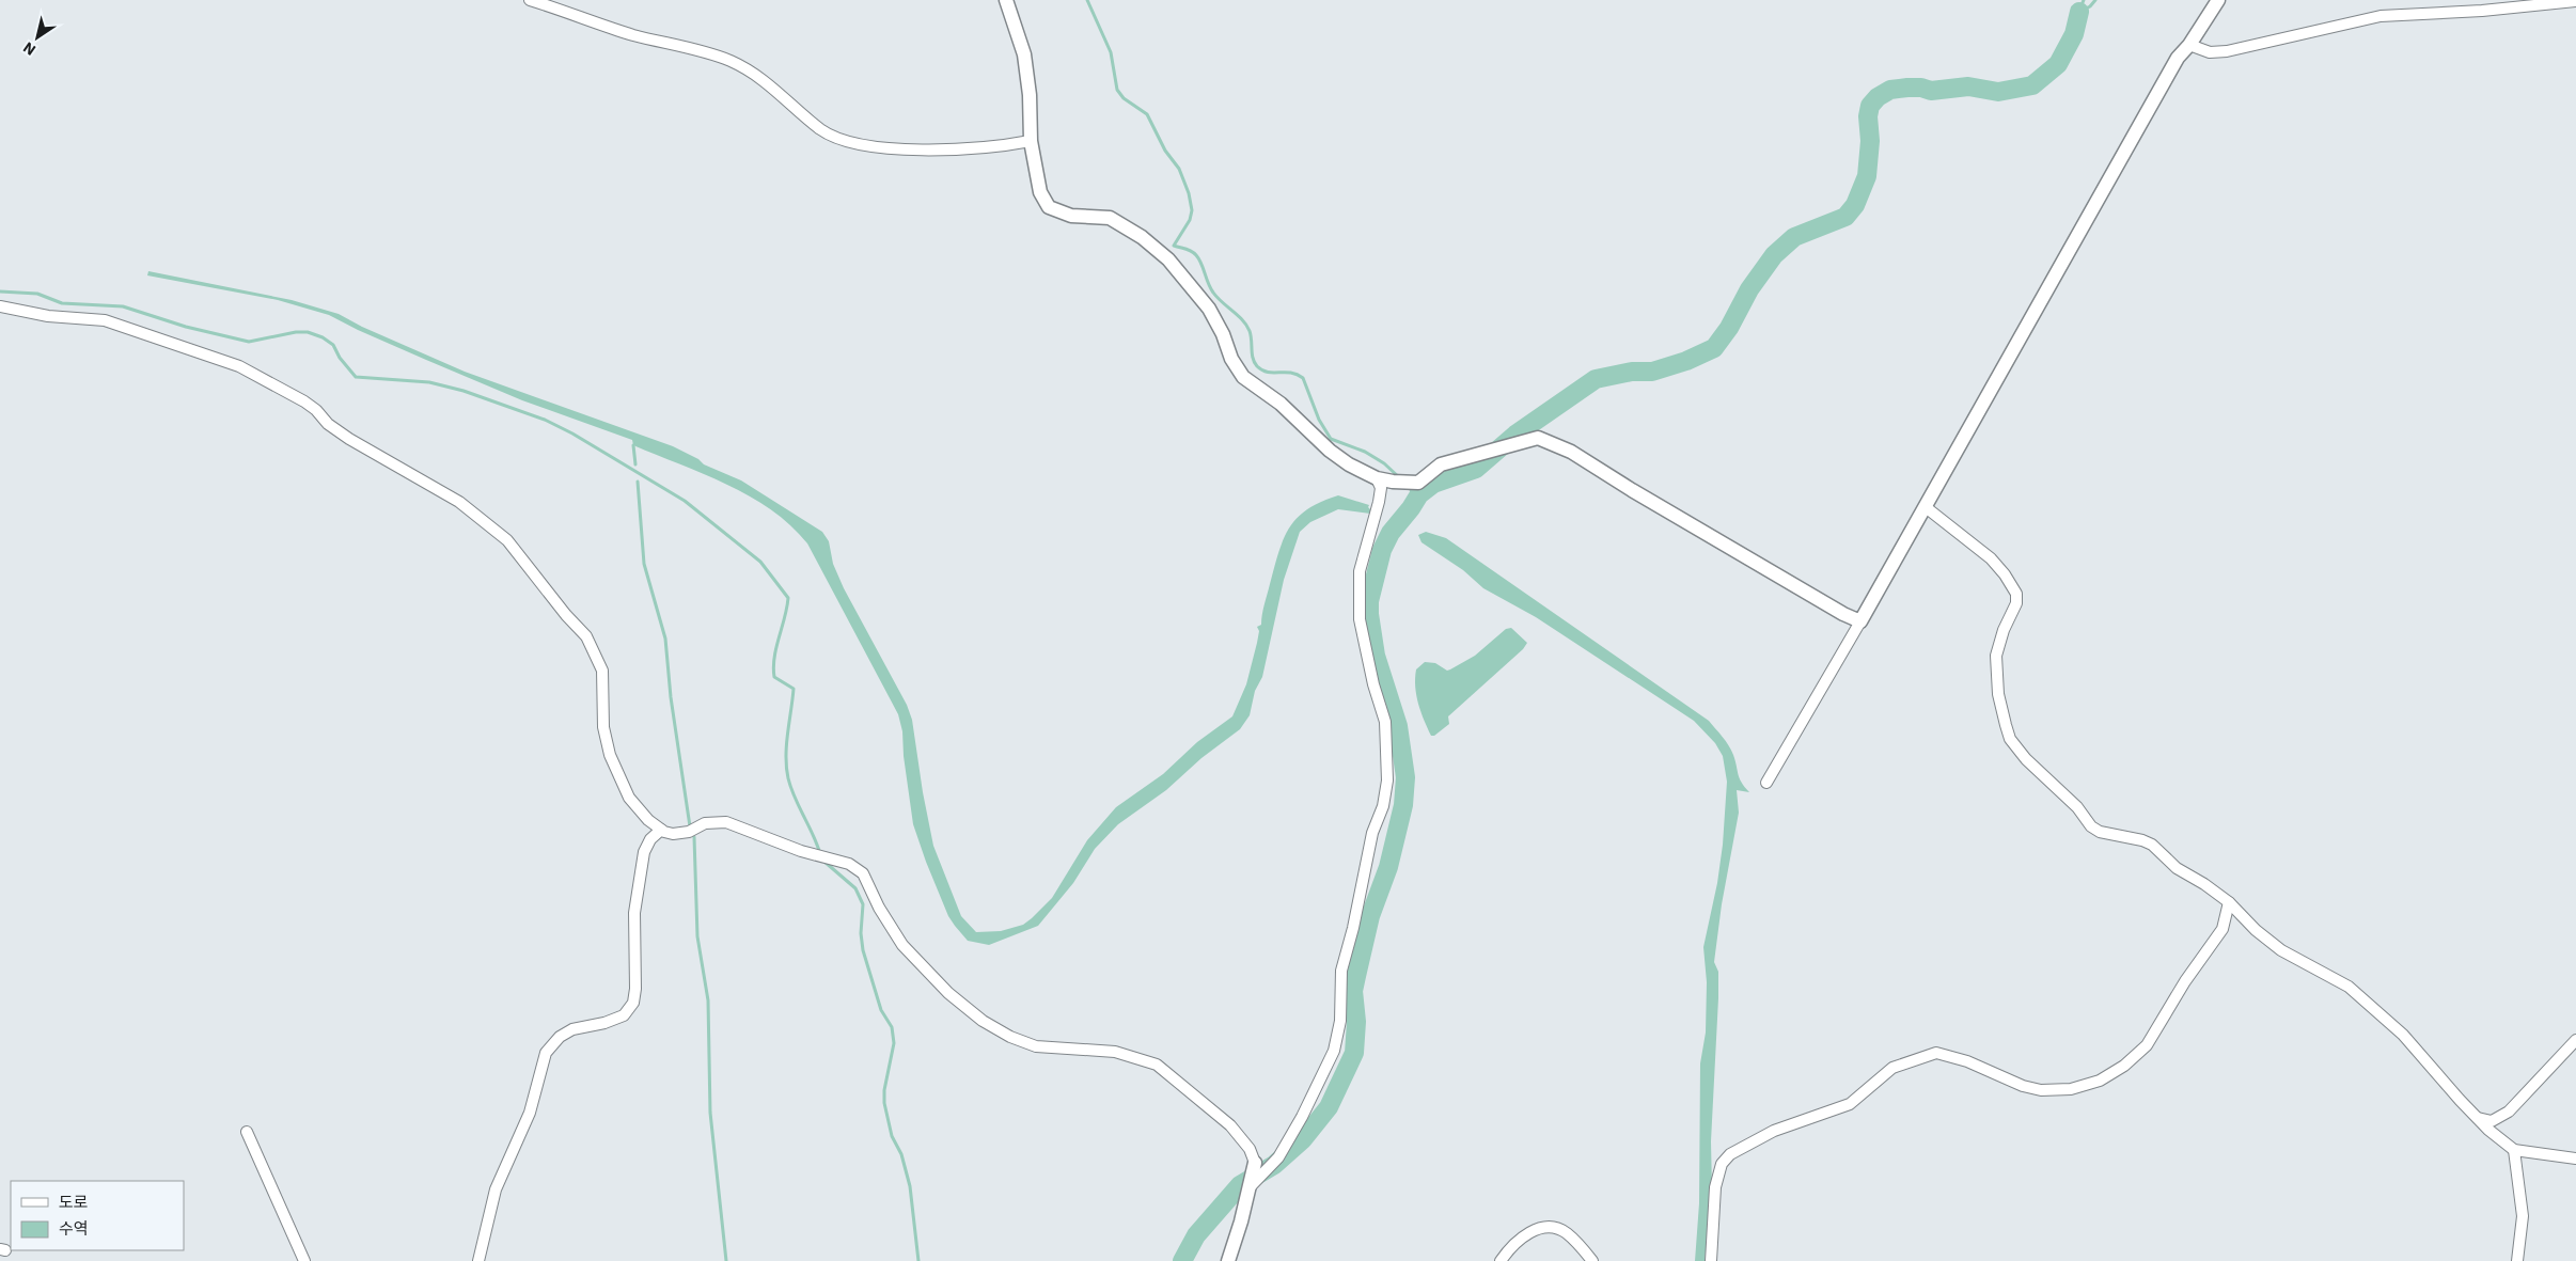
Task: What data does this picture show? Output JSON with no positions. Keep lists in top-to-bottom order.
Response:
{
  "legend": ["도로", "수역"],
  "north": "bottom left"
}
